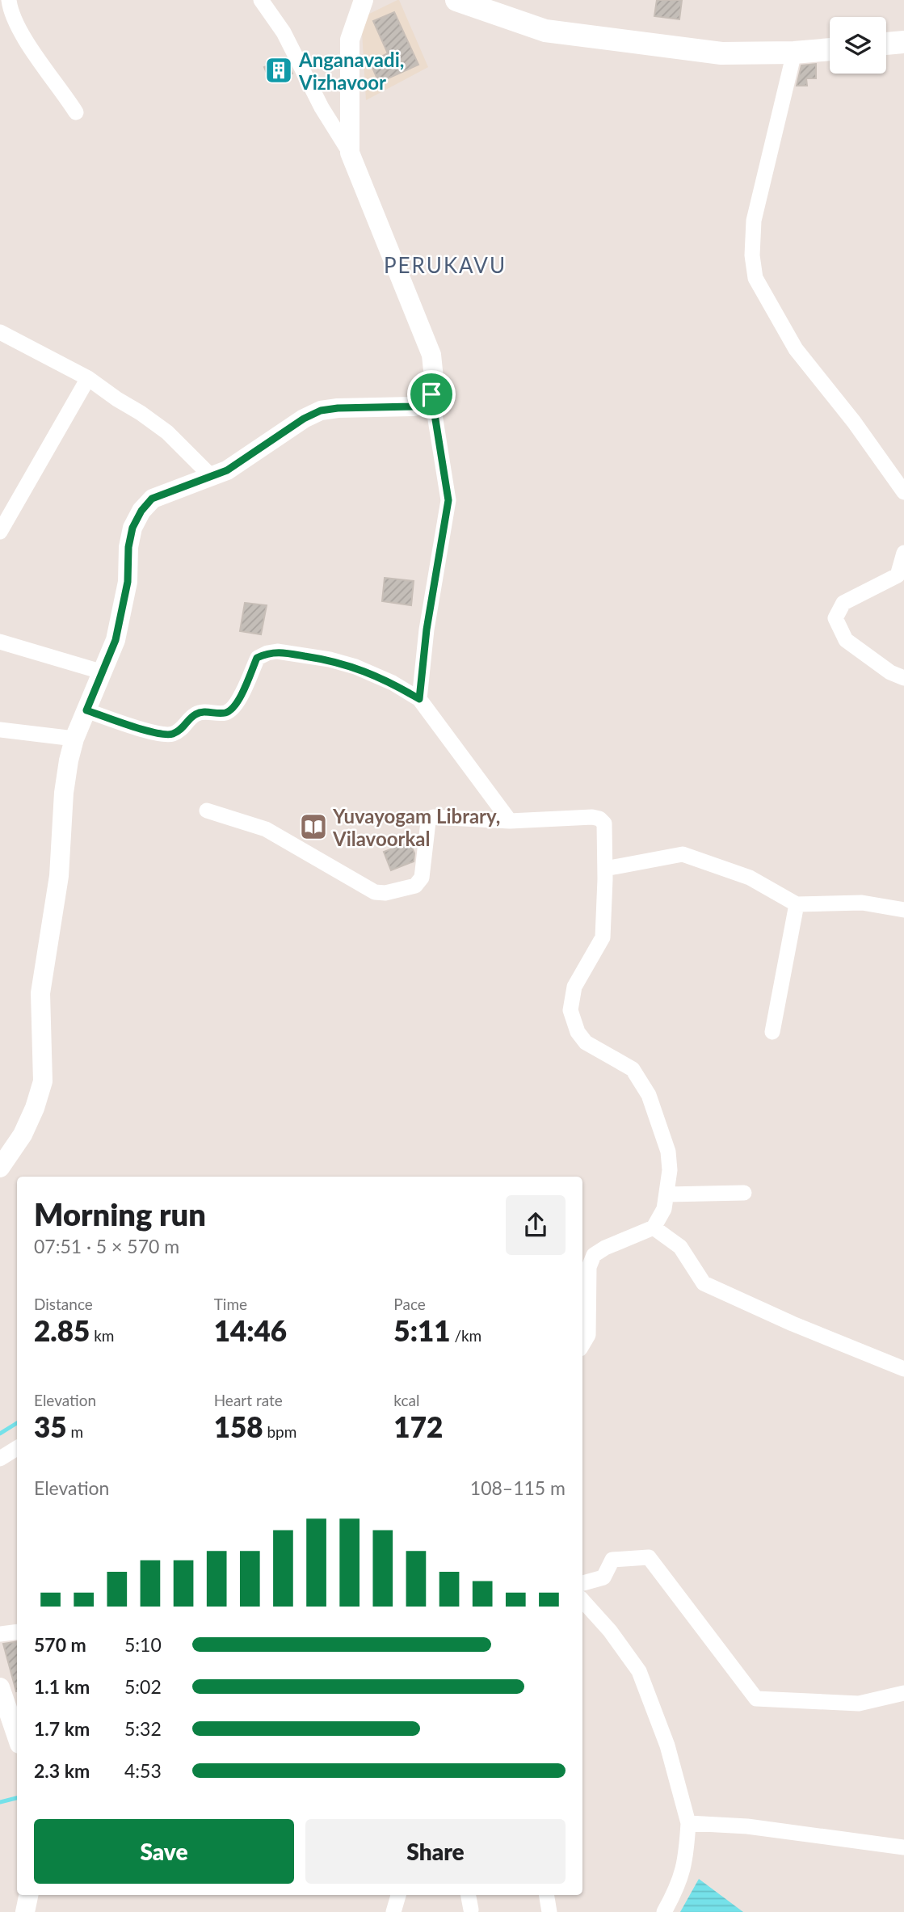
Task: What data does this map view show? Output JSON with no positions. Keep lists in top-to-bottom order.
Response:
{
  "districts": ["PERUKAVU"],
  "places": {
    "building": ["Anganavadi, Vizhavoor"],
    "library": ["Yuvayogam Library, Vilavoorkal"]
  },
  "page": {
    "heading": ["Morning run", "07:51 · 5 × 570 m"],
    "stats": [
      ["Distance", "2.85 km"],
      ["Time", "14:46"],
      ["Pace", "5:11 /km"],
      ["Elevation", "35 m"],
      ["Heart rate", "158 bpm"],
      ["kcal", "172"]
    ],
    "chart": ["Elevation", "108–115 m"],
    "list": [
      {
        "name": "570 m",
        "note": "5:10"
      },
      {
        "name": "1.1 km",
        "note": "5:02"
      },
      {
        "name": "1.7 km",
        "note": "5:32"
      },
      {
        "name": "2.3 km",
        "note": "4:53"
      }
    ],
    "buttons": ["Save", "Share"]
  }
}
